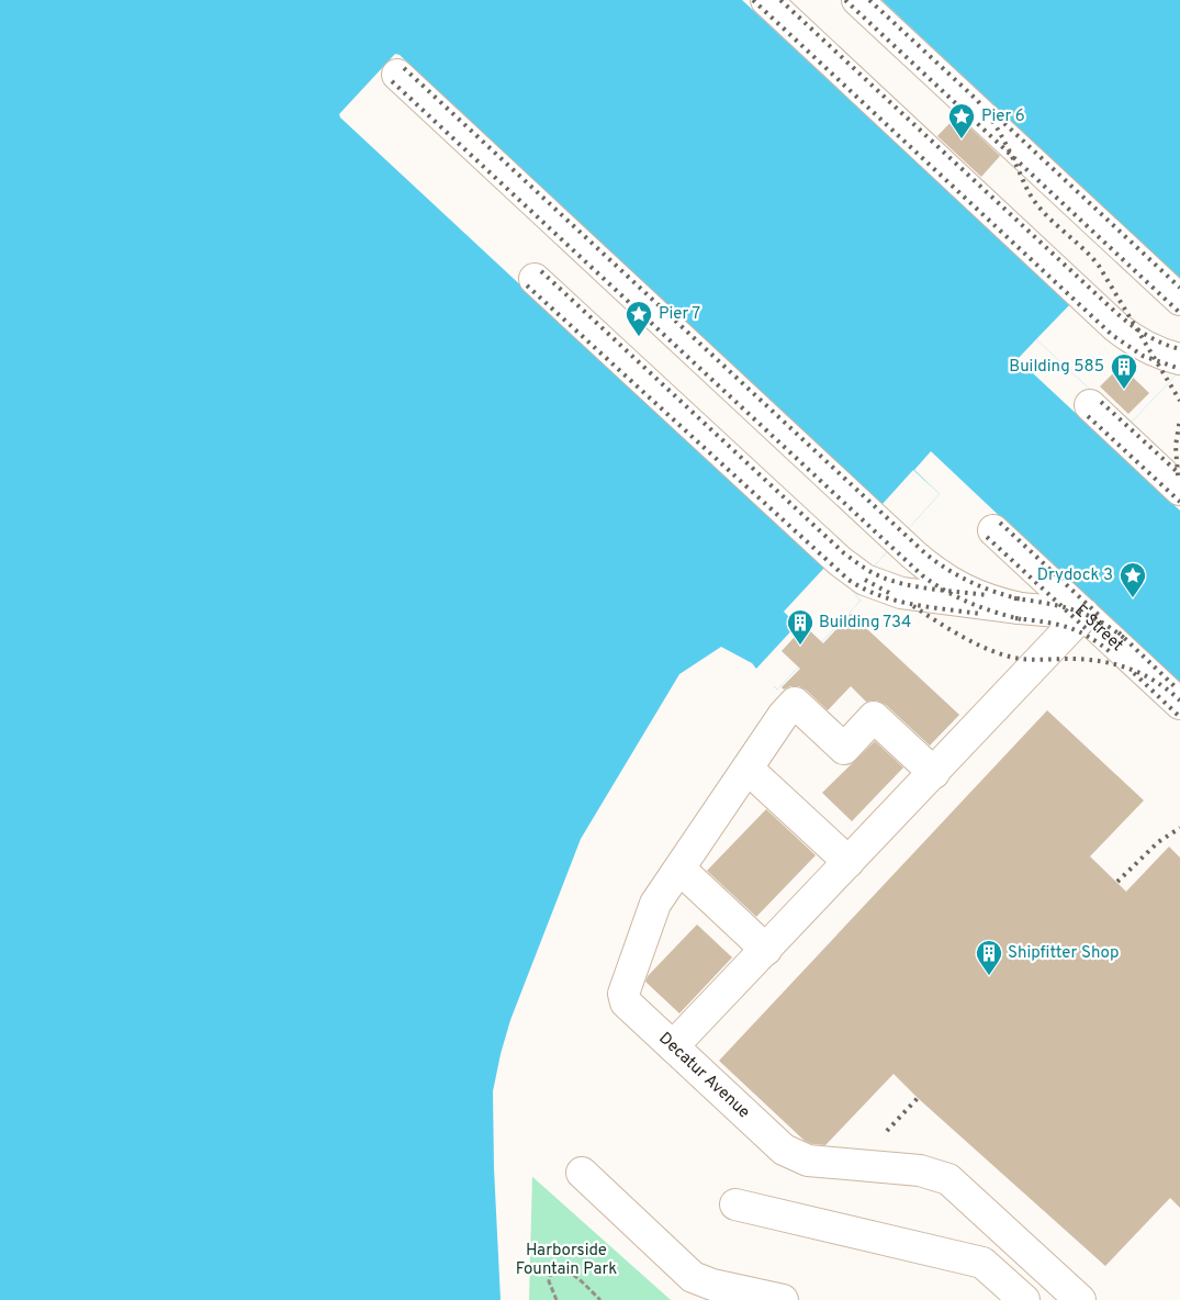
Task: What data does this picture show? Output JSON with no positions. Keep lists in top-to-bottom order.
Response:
{
  "streets": {
    "lane": ["E Street", "Decatur Avenue"]
  },
  "parks": ["Harborside Fountain Park"],
  "places": {
    "place": ["Pier 6", "Pier 7", "Drydock 3"],
    "building": ["Building 585", "Building 734", "Shipfitter Shop"]
  }
}
